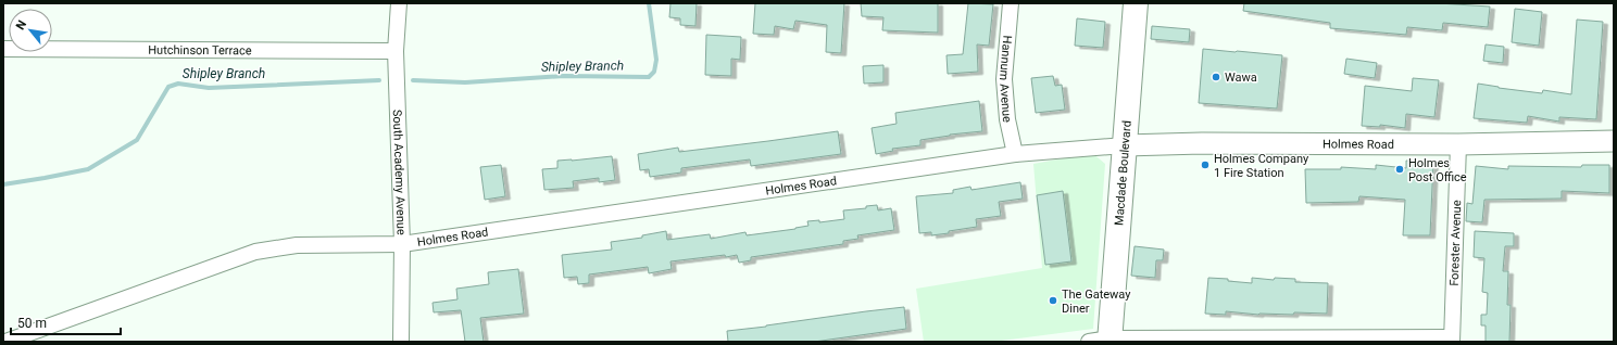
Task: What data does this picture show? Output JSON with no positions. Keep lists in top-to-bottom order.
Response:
{
  "streets": {
    "main road": ["Macdade Boulevard"],
    "street": [
      "Hutchinson Terrace",
      "Hannum Avenue",
      "Holmes Road",
      "South Academy Avenue",
      "Forester Avenue"
    ]
  },
  "crossings": [
    ["Hutchinson Terrace", "South Academy Avenue"],
    ["Hannum Avenue", "Holmes Road"],
    ["Holmes Road", "South Academy Avenue"],
    ["Holmes Road", "Macdade Boulevard"],
    ["Holmes Road", "Forester Avenue"]
  ],
  "water": ["Shipley Branch"],
  "places": [
    "Wawa",
    "Holmes Company 1 Fire Station",
    "Holmes Post Office",
    "The Gateway Diner"
  ],
  "scale_bar": "50 m",
  "north": "top left"
}
